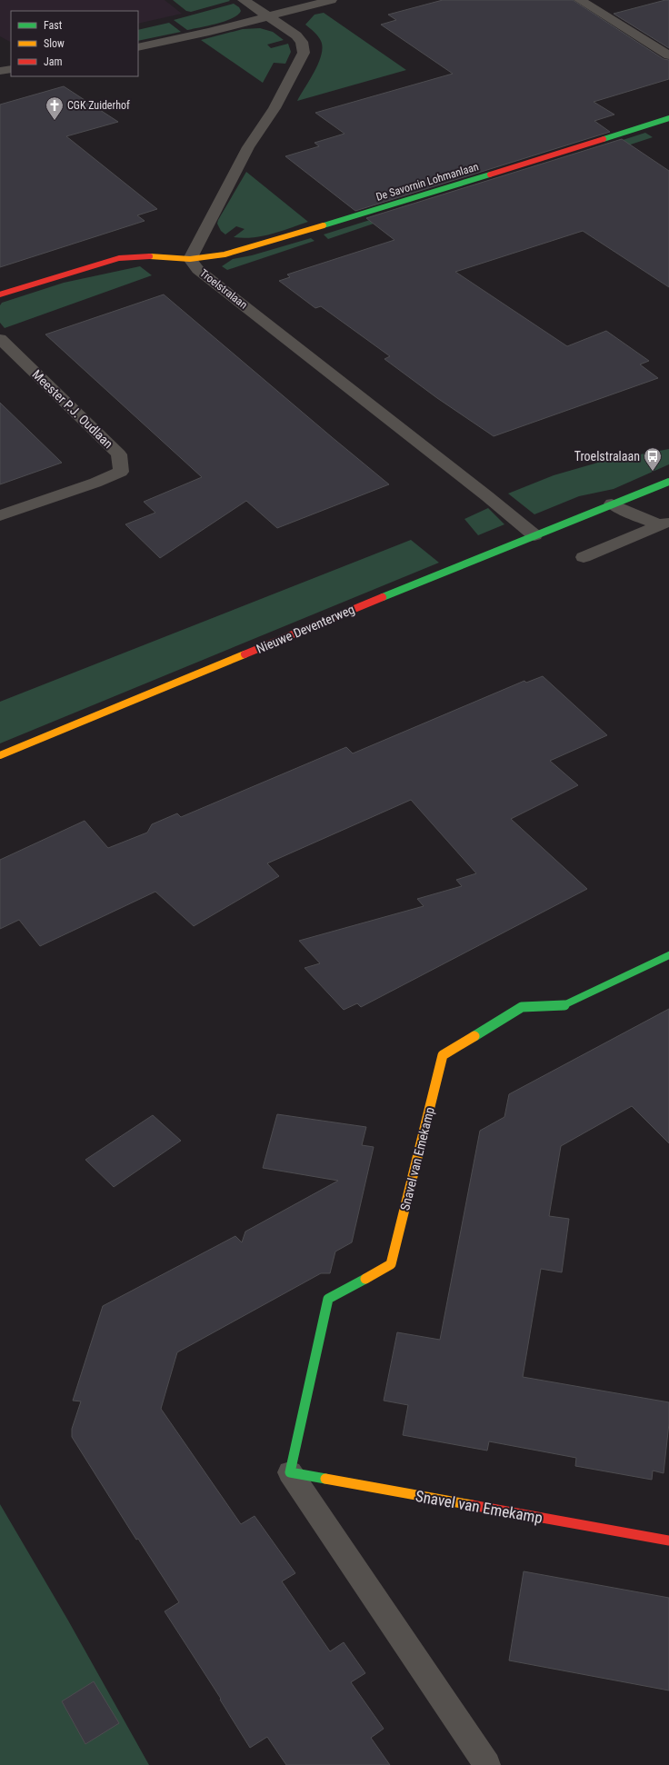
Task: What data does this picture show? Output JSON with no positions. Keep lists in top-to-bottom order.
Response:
{
  "streets": {
    "street": [
      "De Savornin Lohmanlaan",
      "Troelstralaan",
      "Meester P.J. Oudlaan",
      "Nieuwe Deventerweg",
      "Snavel van Emekamp"
    ]
  },
  "crossings": [
    ["De Savornin Lohmanlaan", "Troelstralaan"],
    ["Troelstralaan", "Nieuwe Deventerweg"]
  ],
  "places": {
    "church": ["CGK Zuiderhof"],
    "bus stop": ["Troelstralaan"]
  },
  "legend": ["Fast", "Slow", "Jam"]
}
